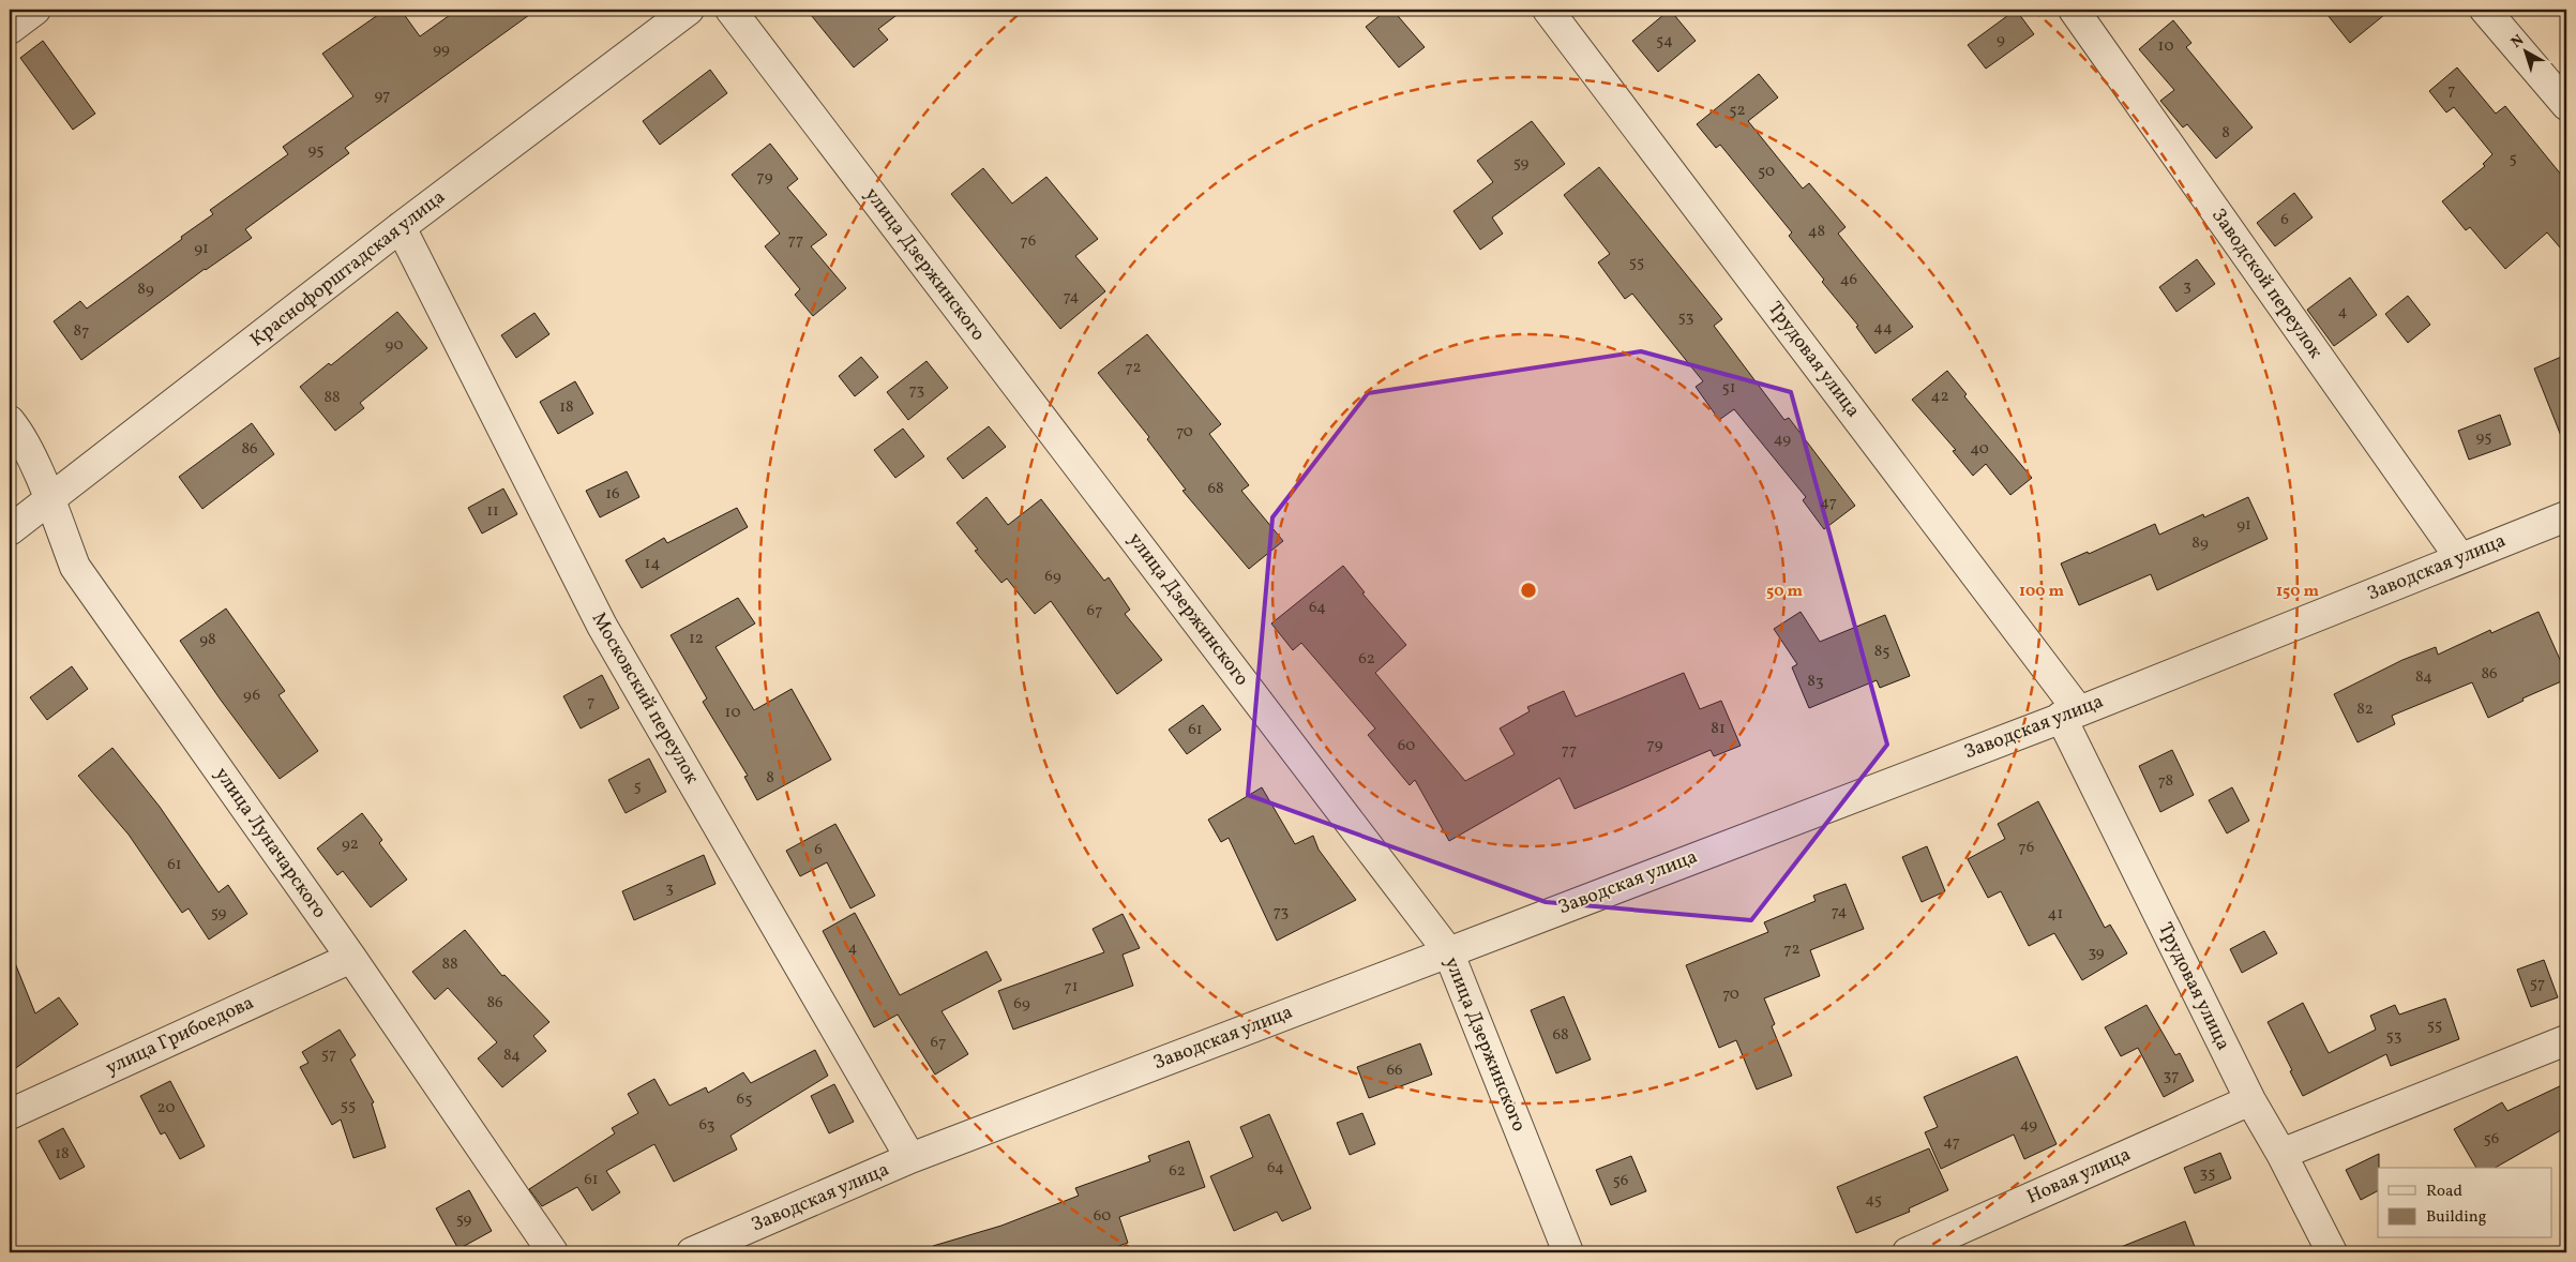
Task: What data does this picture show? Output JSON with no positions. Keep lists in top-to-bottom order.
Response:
{
  "streets": {
    "street": [
      "улица Дзержинского",
      "Краснофорштадская улица",
      "Заводской переулок",
      "Трудовая улица",
      "Заводская улица",
      "Московский переулок",
      "улица Луначарского",
      "улица Грибоедова",
      "Новая улица"
    ]
  },
  "crossings": [
    ["улица Дзержинского", "Заводская улица"],
    ["Краснофорштадская улица", "Московский переулок"],
    ["Краснофорштадская улица", "улица Луначарского"],
    ["Заводской переулок", "Заводская улица"],
    ["Трудовая улица", "Заводская улица"],
    ["Трудовая улица", "Новая улица"],
    ["Заводская улица", "Московский переулок"],
    ["улица Луначарского", "улица Грибоедова"]
  ],
  "house_numbers": [
    "9",
    "54",
    "10",
    "99",
    "7",
    "97",
    "52",
    "8",
    "95",
    "5",
    "59",
    "50",
    "79",
    "6",
    "48",
    "77",
    "76",
    "91",
    "55",
    "46",
    "3",
    "89",
    "74",
    "4",
    "53",
    "44",
    "87",
    "90",
    "72",
    "51",
    "73",
    "42",
    "88",
    "18",
    "70",
    "95",
    "49",
    "86",
    "40",
    "68",
    "16",
    "47",
    "11",
    "91",
    "89",
    "14",
    "69",
    "64",
    "67",
    "12",
    "98",
    "85",
    "62",
    "86",
    "84",
    "83",
    "96",
    "7",
    "82",
    "10",
    "81",
    "61",
    "79",
    "60",
    "77",
    "8",
    "78",
    "5",
    "92",
    "76",
    "6",
    "61",
    "3",
    "73",
    "74",
    "59",
    "41",
    "4",
    "72",
    "39",
    "88",
    "57",
    "71",
    "70",
    "86",
    "69",
    "55",
    "68",
    "53",
    "67",
    "57",
    "84",
    "66",
    "37",
    "65",
    "55",
    "20",
    "63",
    "49",
    "56",
    "47",
    "18",
    "64",
    "62",
    "35",
    "61",
    "56",
    "45",
    "60",
    "59"
  ],
  "legend": ["Road", "Building"],
  "north": "top left",
  "rings": ["50 m", "100 m", "150 m"]
}
